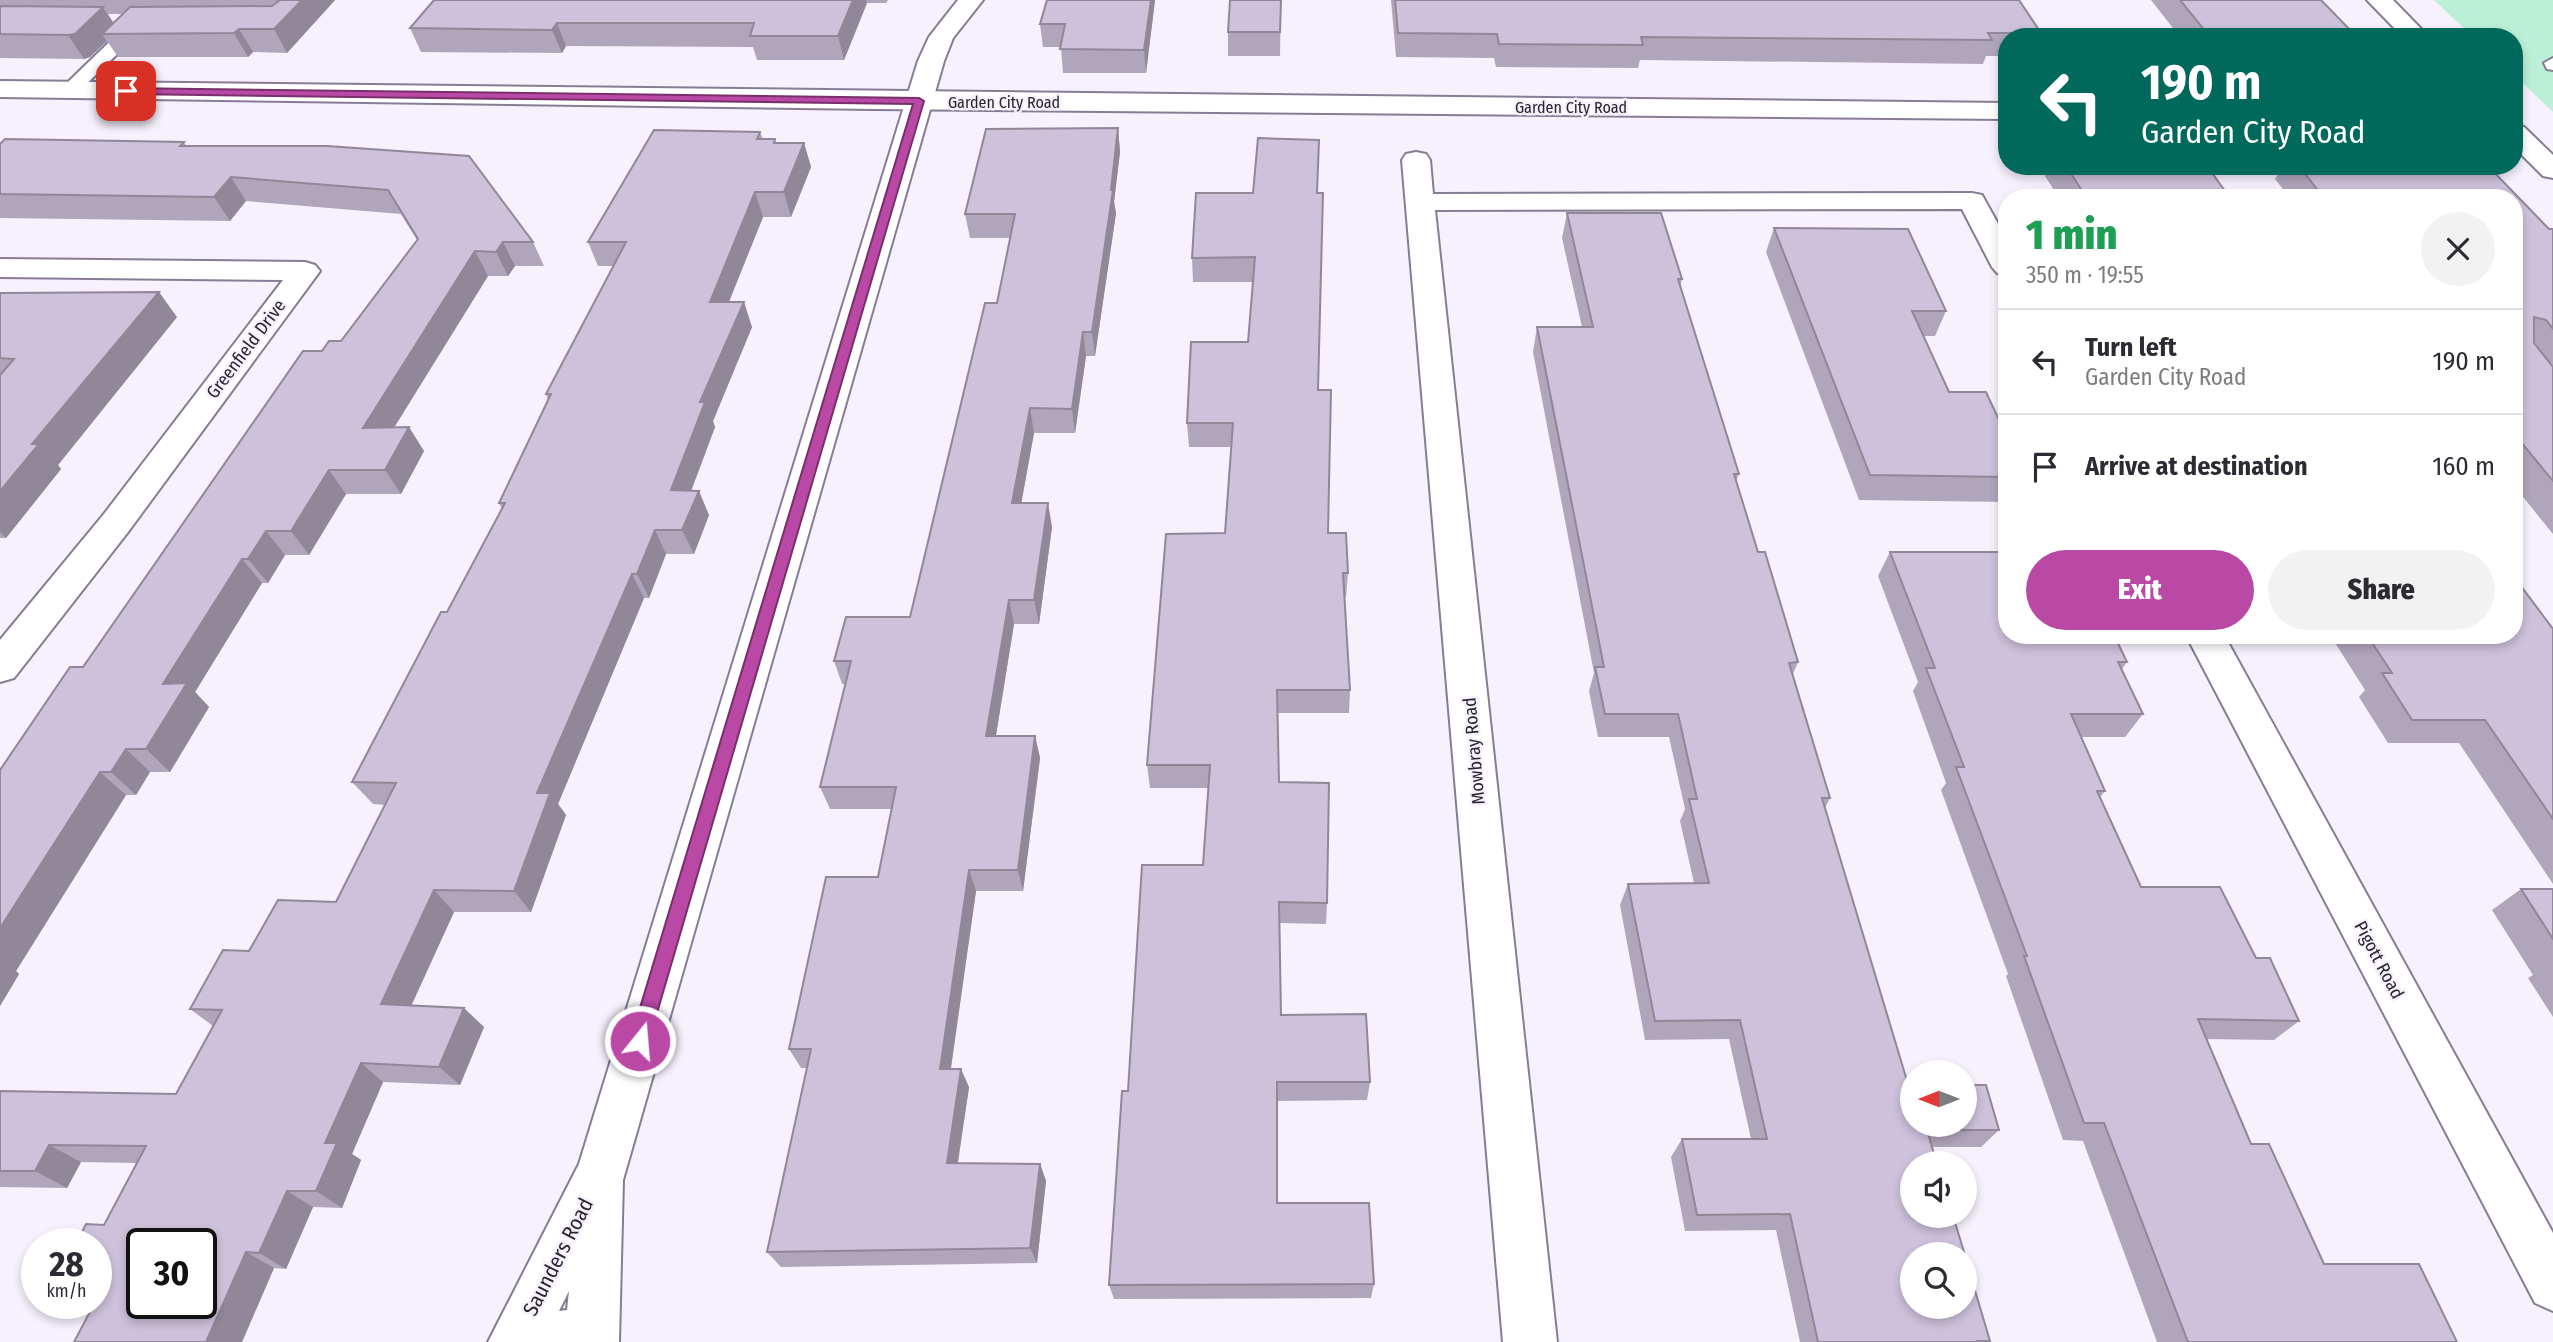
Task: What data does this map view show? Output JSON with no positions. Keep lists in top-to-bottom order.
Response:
{
  "streets": {
    "street": [
      "Garden City Road",
      "Greenfield Drive",
      "Mowbray Road",
      "Pigott Road",
      "Saunders Road"
    ]
  },
  "crossings": [
    ["Garden City Road", "Saunders Road"]
  ],
  "north": "left",
  "page": {
    "turn": ["190 m", "Garden City Road"],
    "heading": ["1 min", "350 m · 19:55"],
    "list": [
      {
        "name": "Turn left",
        "note": "Garden City Road",
        "value": "190 m"
      },
      {
        "name": "Arrive at destination",
        "value": "160 m"
      }
    ],
    "buttons": ["Exit", "Share"],
    "speed": "28 km/h",
    "limit": "30"
  }
}
